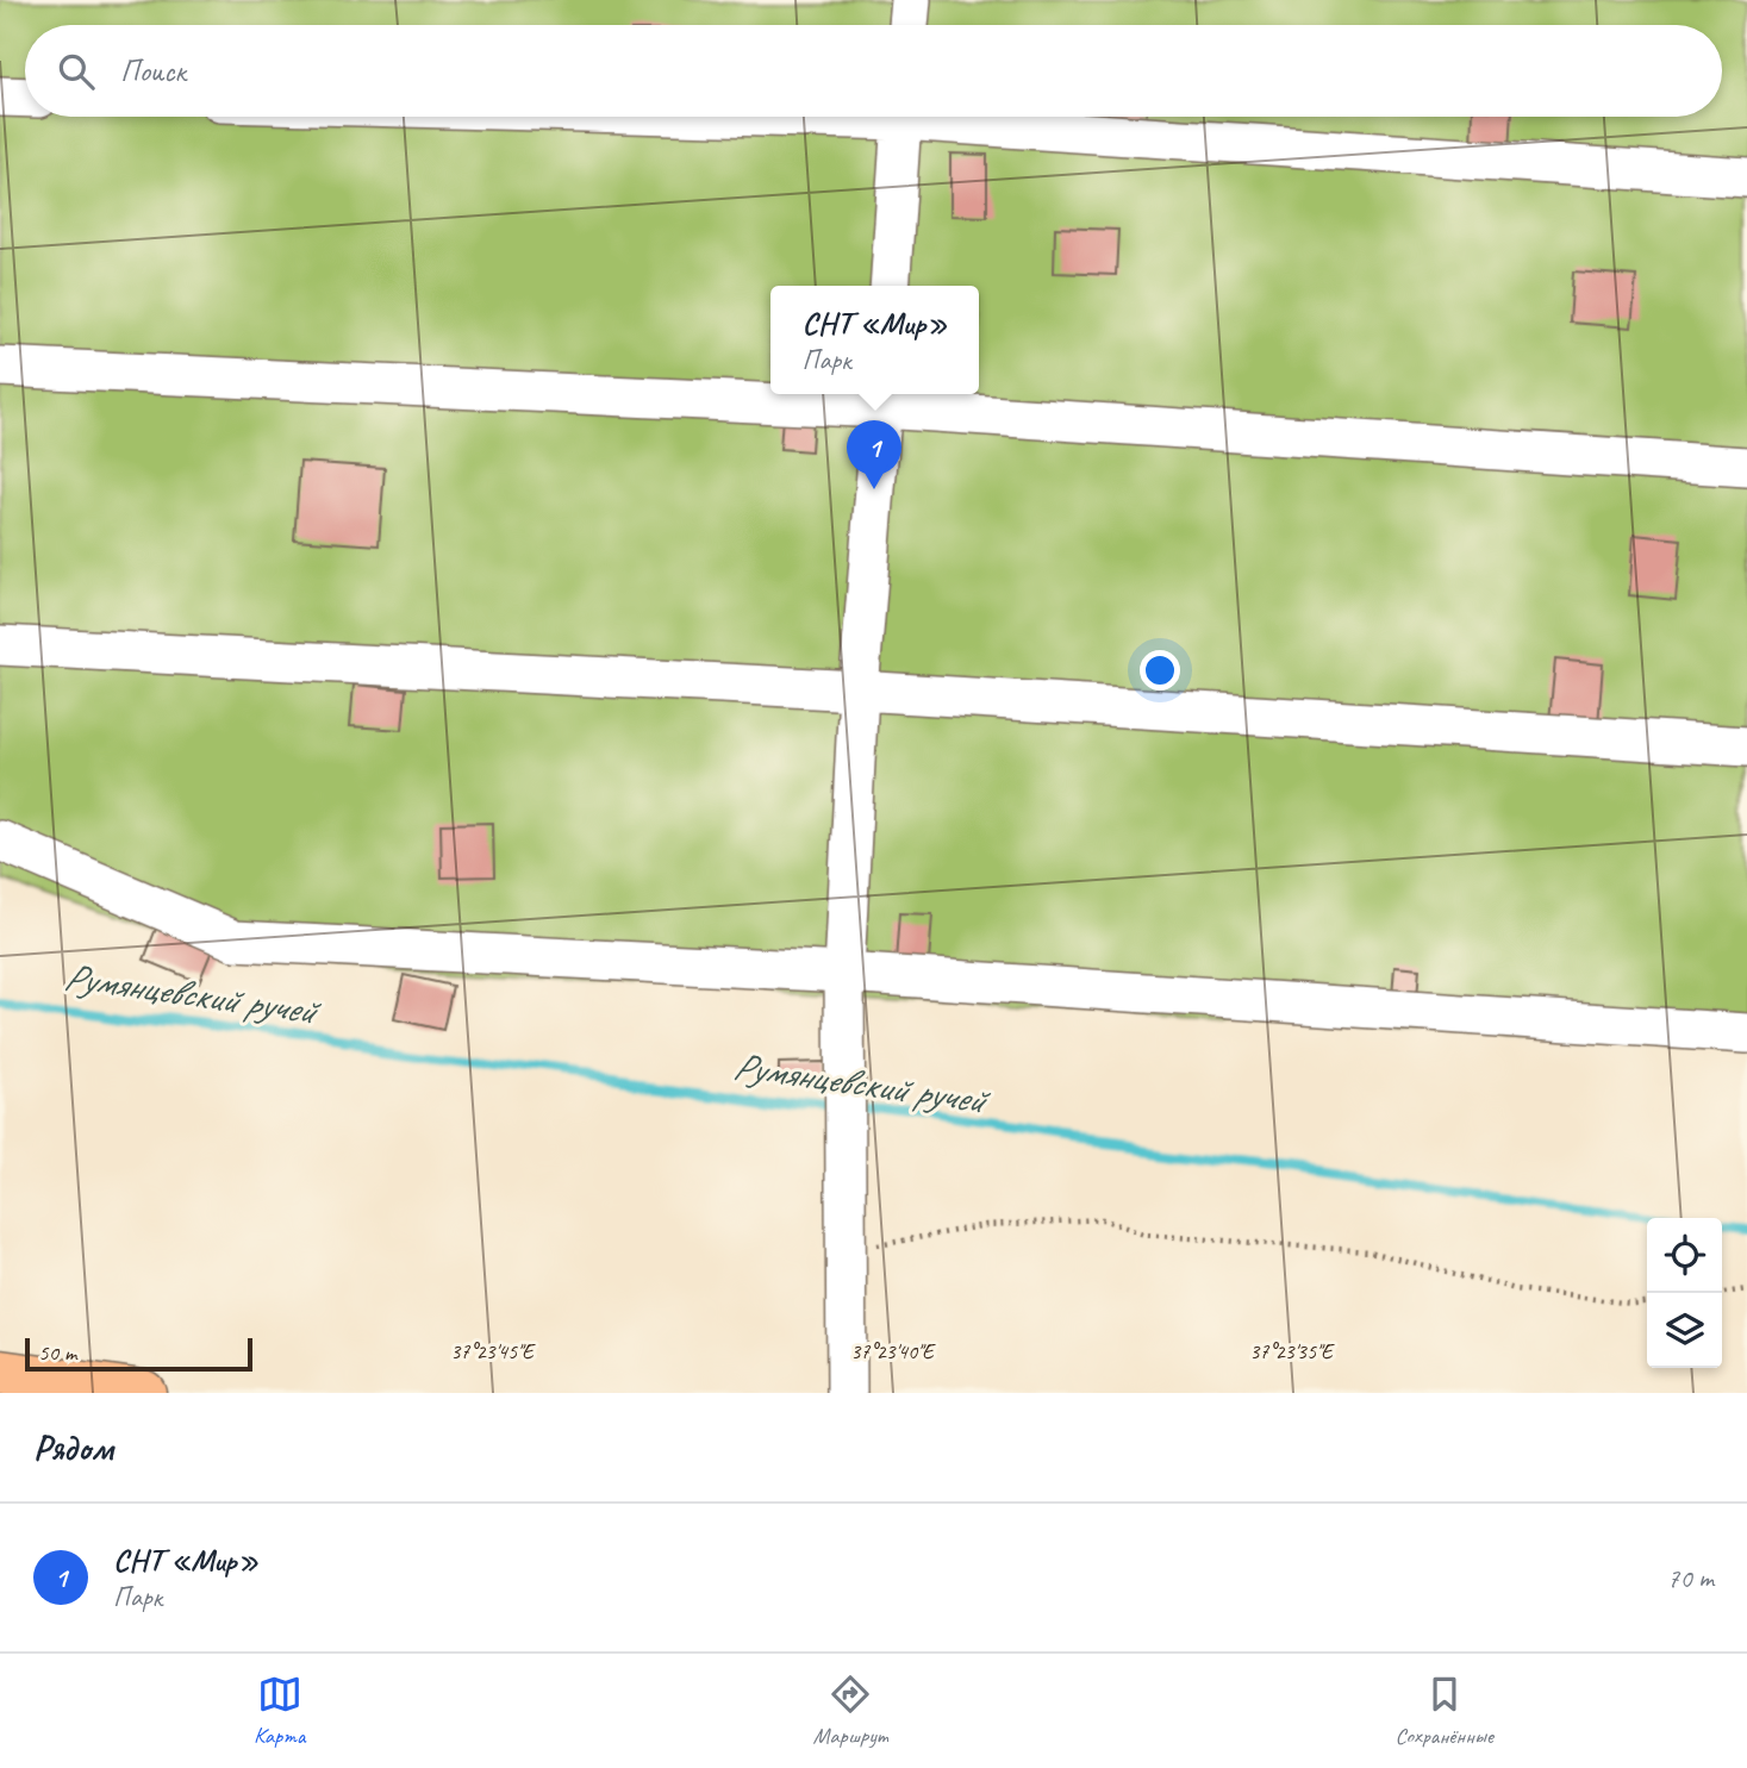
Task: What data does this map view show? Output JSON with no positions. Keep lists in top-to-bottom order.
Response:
{
  "water": ["Румянцевский ручей"],
  "scale_bar": "50 m",
  "page": {
    "search": "Поиск",
    "popup": ["СНТ «Мир»", "Парк"],
    "pins": "1",
    "scale": "50 m",
    "heading": "Рядом",
    "list": [
      {
        "mark": "1",
        "name": "СНТ «Мир»",
        "note": "Парк",
        "value": "70 m"
      }
    ],
    "nav": ["Карта", "Маршрут", "Сохранённые"]
  },
  "coordinates": ["37°23'45\"E", "37°23'40\"E", "37°23'35\"E"]
}
